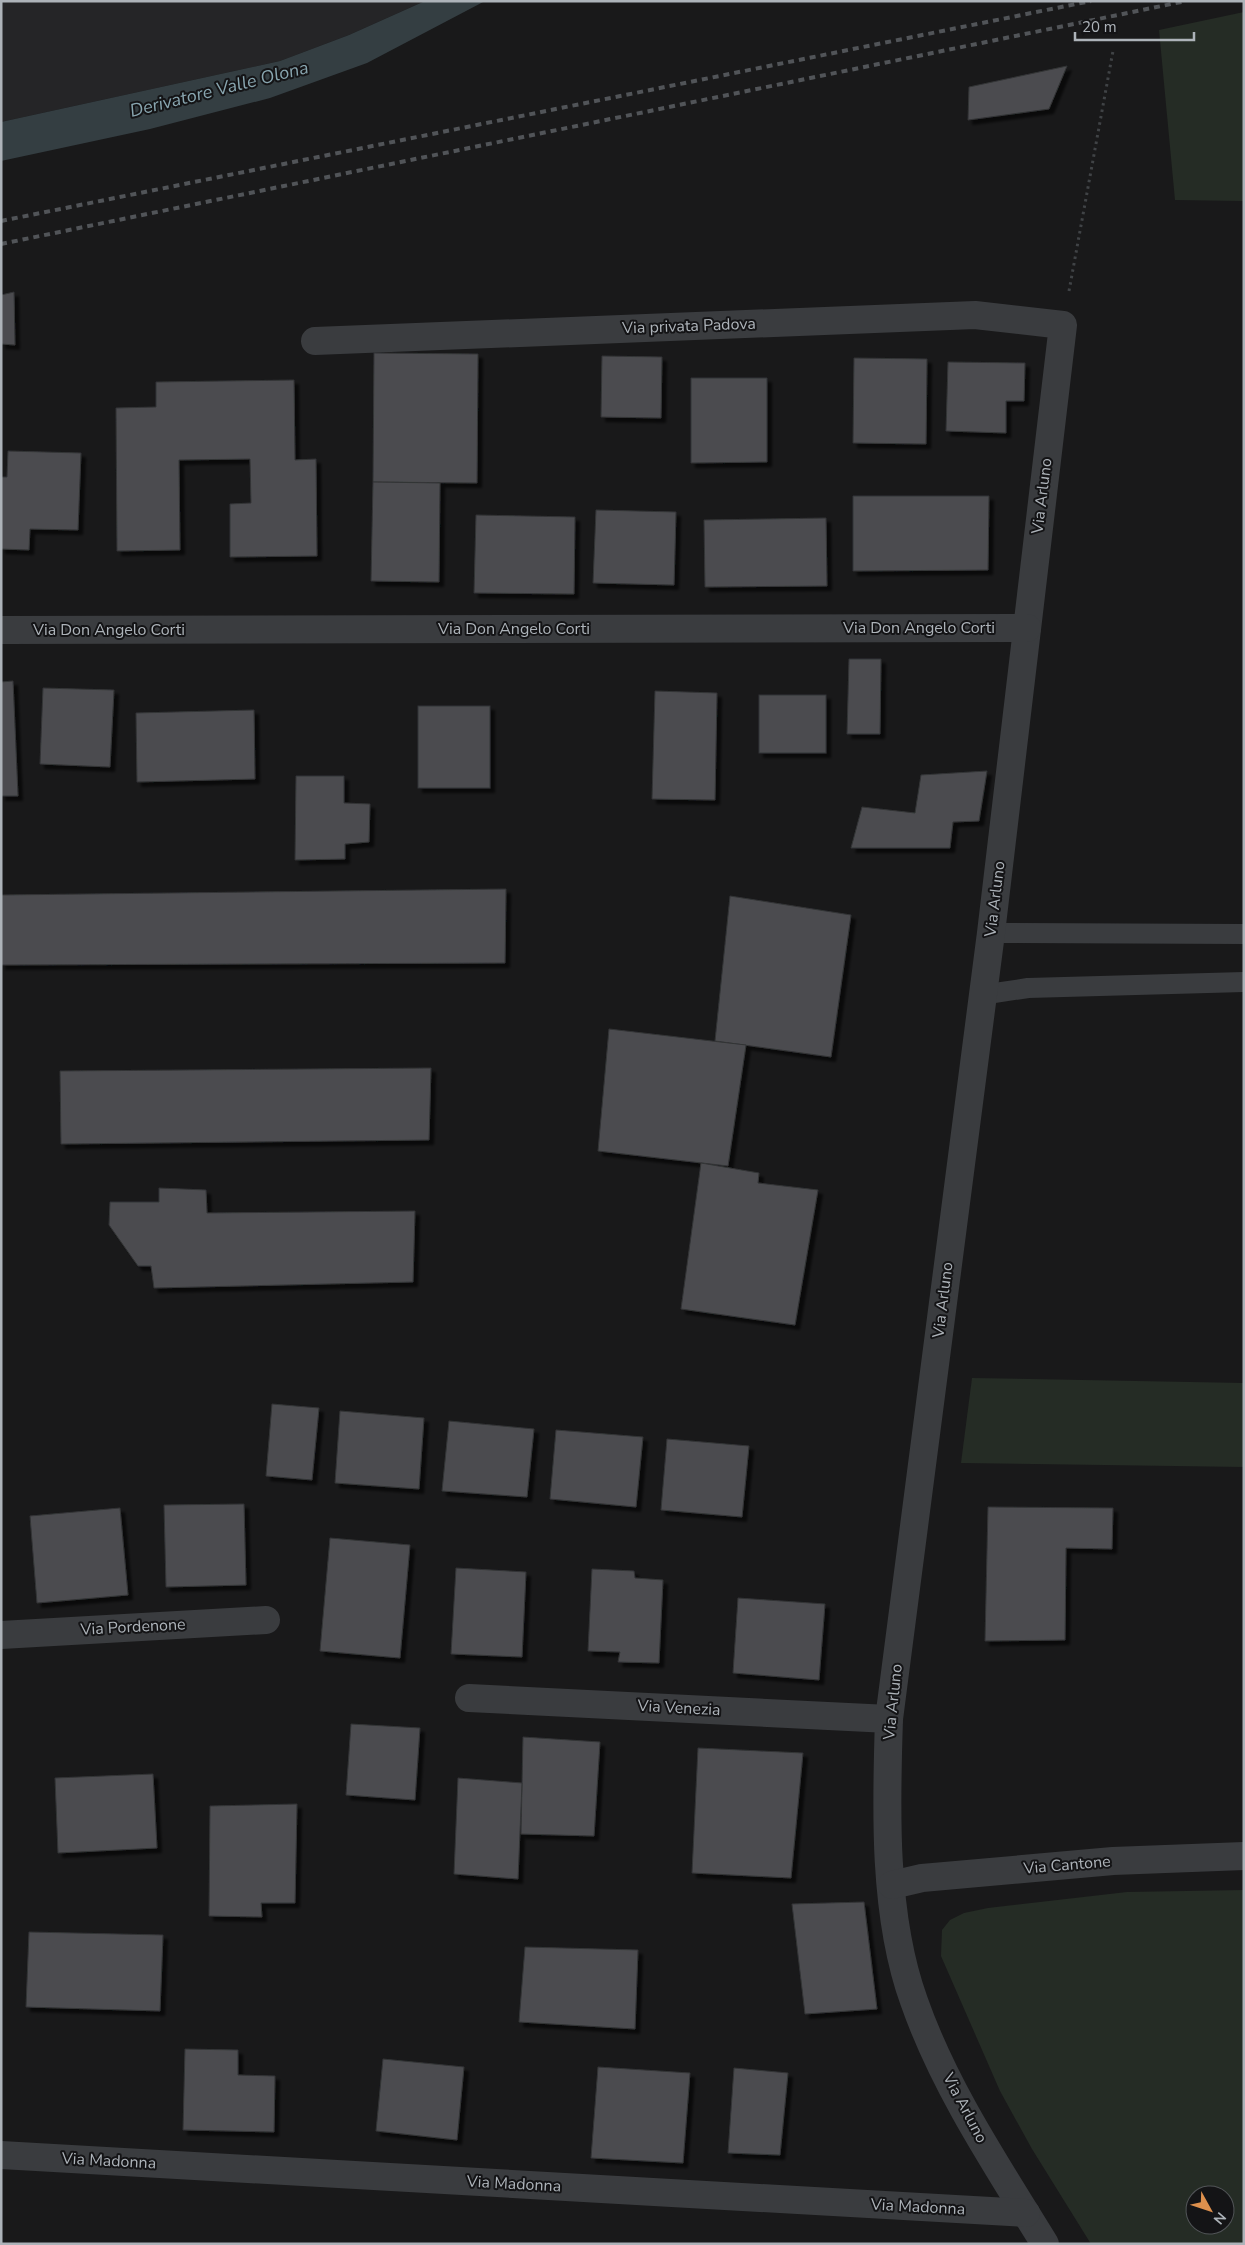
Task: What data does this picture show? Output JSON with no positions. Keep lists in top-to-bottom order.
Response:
{
  "streets": {
    "street": [
      "Via privata Padova",
      "Via Arluno",
      "Via Don Angelo Corti",
      "Via Pordenone",
      "Via Venezia",
      "Via Cantone",
      "Via Madonna"
    ]
  },
  "crossings": [
    ["Via privata Padova", "Via Arluno"],
    ["Via Arluno", "Via Don Angelo Corti"],
    ["Via Arluno", "Via Venezia"],
    ["Via Arluno", "Via Cantone"],
    ["Via Arluno", "Via Madonna"]
  ],
  "water": ["Derivatore Valle Olona"],
  "scale_bar": "20 m",
  "north": "bottom right"
}
